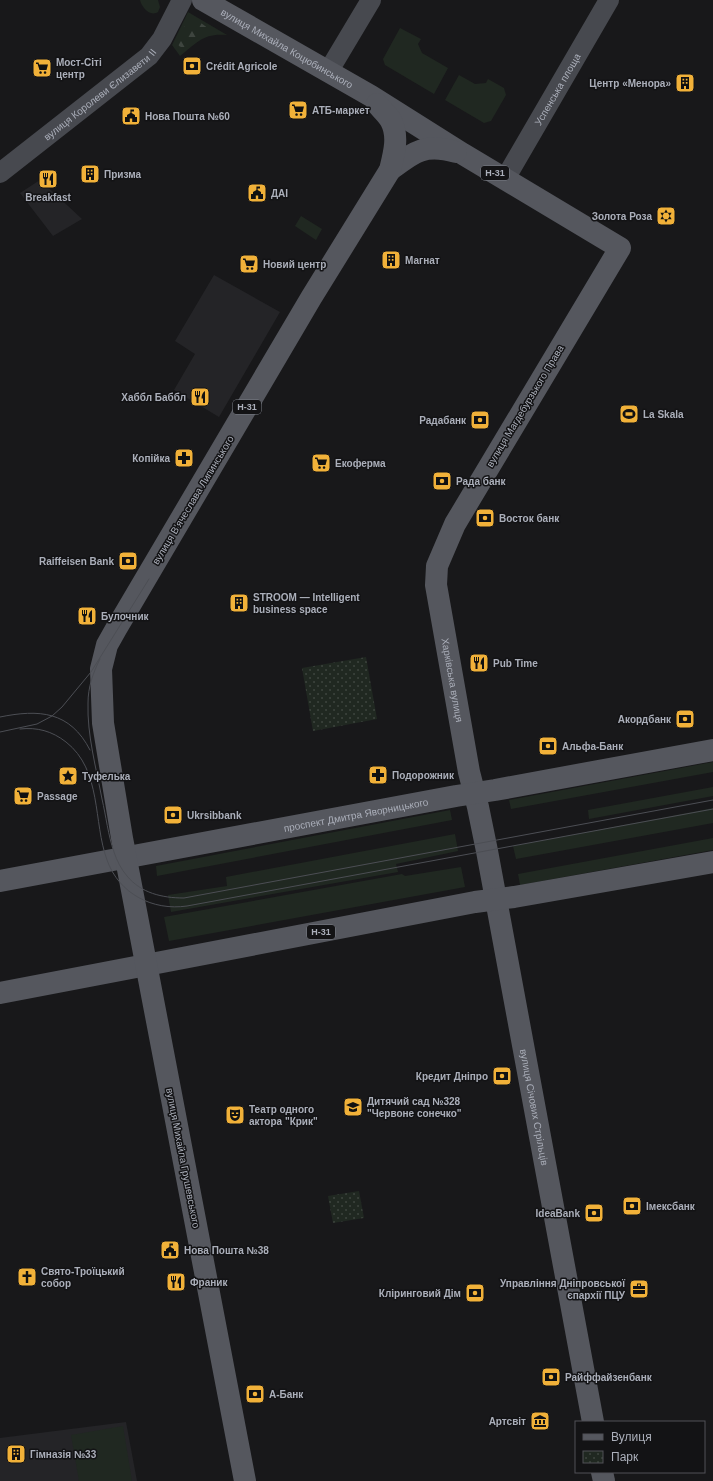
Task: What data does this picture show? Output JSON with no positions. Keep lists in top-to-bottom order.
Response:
{
  "streets": {
    "main road": [
      "вулиця Михайла Коцюбинського",
      "Н-31",
      "вулиця Магдебурзького Права",
      "вулиця Вʼячеслава Липинського",
      "Харківська вулиця",
      "проспект Дмитра Яворницького",
      "вулиця Січових Стрільців",
      "вулиця Михайла Грушевського"
    ],
    "street": ["Успенська площа", "вулиця Королеви Єлизавети ІІ"]
  },
  "crossings": [
    ["вулиця Михайла Коцюбинського", "Н-31"],
    ["вулиця Михайла Коцюбинського", "вулиця Вʼячеслава Липинського"],
    ["Успенська площа", "Н-31"],
    ["Успенська площа", "вулиця Магдебурзького Права"],
    ["Н-31", "вулиця Магдебурзького Права"],
    ["Н-31", "вулиця Вʼячеслава Липинського"],
    ["Н-31", "вулиця Січових Стрільців"],
    ["Н-31", "вулиця Михайла Грушевського"],
    ["вулиця Магдебурзького Права", "Харківська вулиця"],
    ["вулиця Вʼячеслава Липинського", "проспект Дмитра Яворницького"],
    ["вулиця Вʼячеслава Липинського", "вулиця Михайла Грушевського"],
    ["Харківська вулиця", "проспект Дмитра Яворницького"],
    ["Харківська вулиця", "вулиця Січових Стрільців"],
    ["проспект Дмитра Яворницького", "вулиця Січових Стрільців"],
    ["проспект Дмитра Яворницького", "вулиця Михайла Грушевського"]
  ],
  "places": {
    "bank": [
      "Crédit Agricole",
      "Радабанк",
      "Рада банк",
      "Восток банк",
      "Raiffeisen Bank",
      "Акордбанк",
      "Альфа-Банк",
      "Ukrsibbank",
      "Кредит Дніпро",
      "Імексбанк",
      "IdeaBank",
      "Кліринговий Дім",
      "Райффайзенбанк",
      "А-Банк"
    ],
    "supermarket": [
      "Мост-Сіті центр",
      "АТБ-маркет",
      "Новий центр",
      "Екоферма",
      "Passage"
    ],
    "building": [
      "Центр «Менора»",
      "Призма",
      "Магнат",
      "STROOM — Intelligent business space",
      "Гімназія №33"
    ],
    "public building": ["Нова Пошта №60", "ДАІ", "Нова Пошта №38"],
    "restaurant": [
      "Breakfast",
      "Хаббл Баббл",
      "Булочник",
      "Pub Time",
      "Франик"
    ],
    "synagogue": ["Золота Роза"],
    "sports": ["La Skala"],
    "pharmacy": ["Копійка", "Подорожник"],
    "place": ["Туфелька"],
    "school or university": ["Дитячий сад №328 \"Червоне сонечко\""],
    "theatre": ["Театр одного актора \"Крик\""],
    "church": ["Свято-Троїцький собор"],
    "office": ["Управління Дніпровської єпархії ПЦУ"],
    "museum": ["Артсвіт"]
  },
  "legend": ["Вулиця", "Парк"]
}
